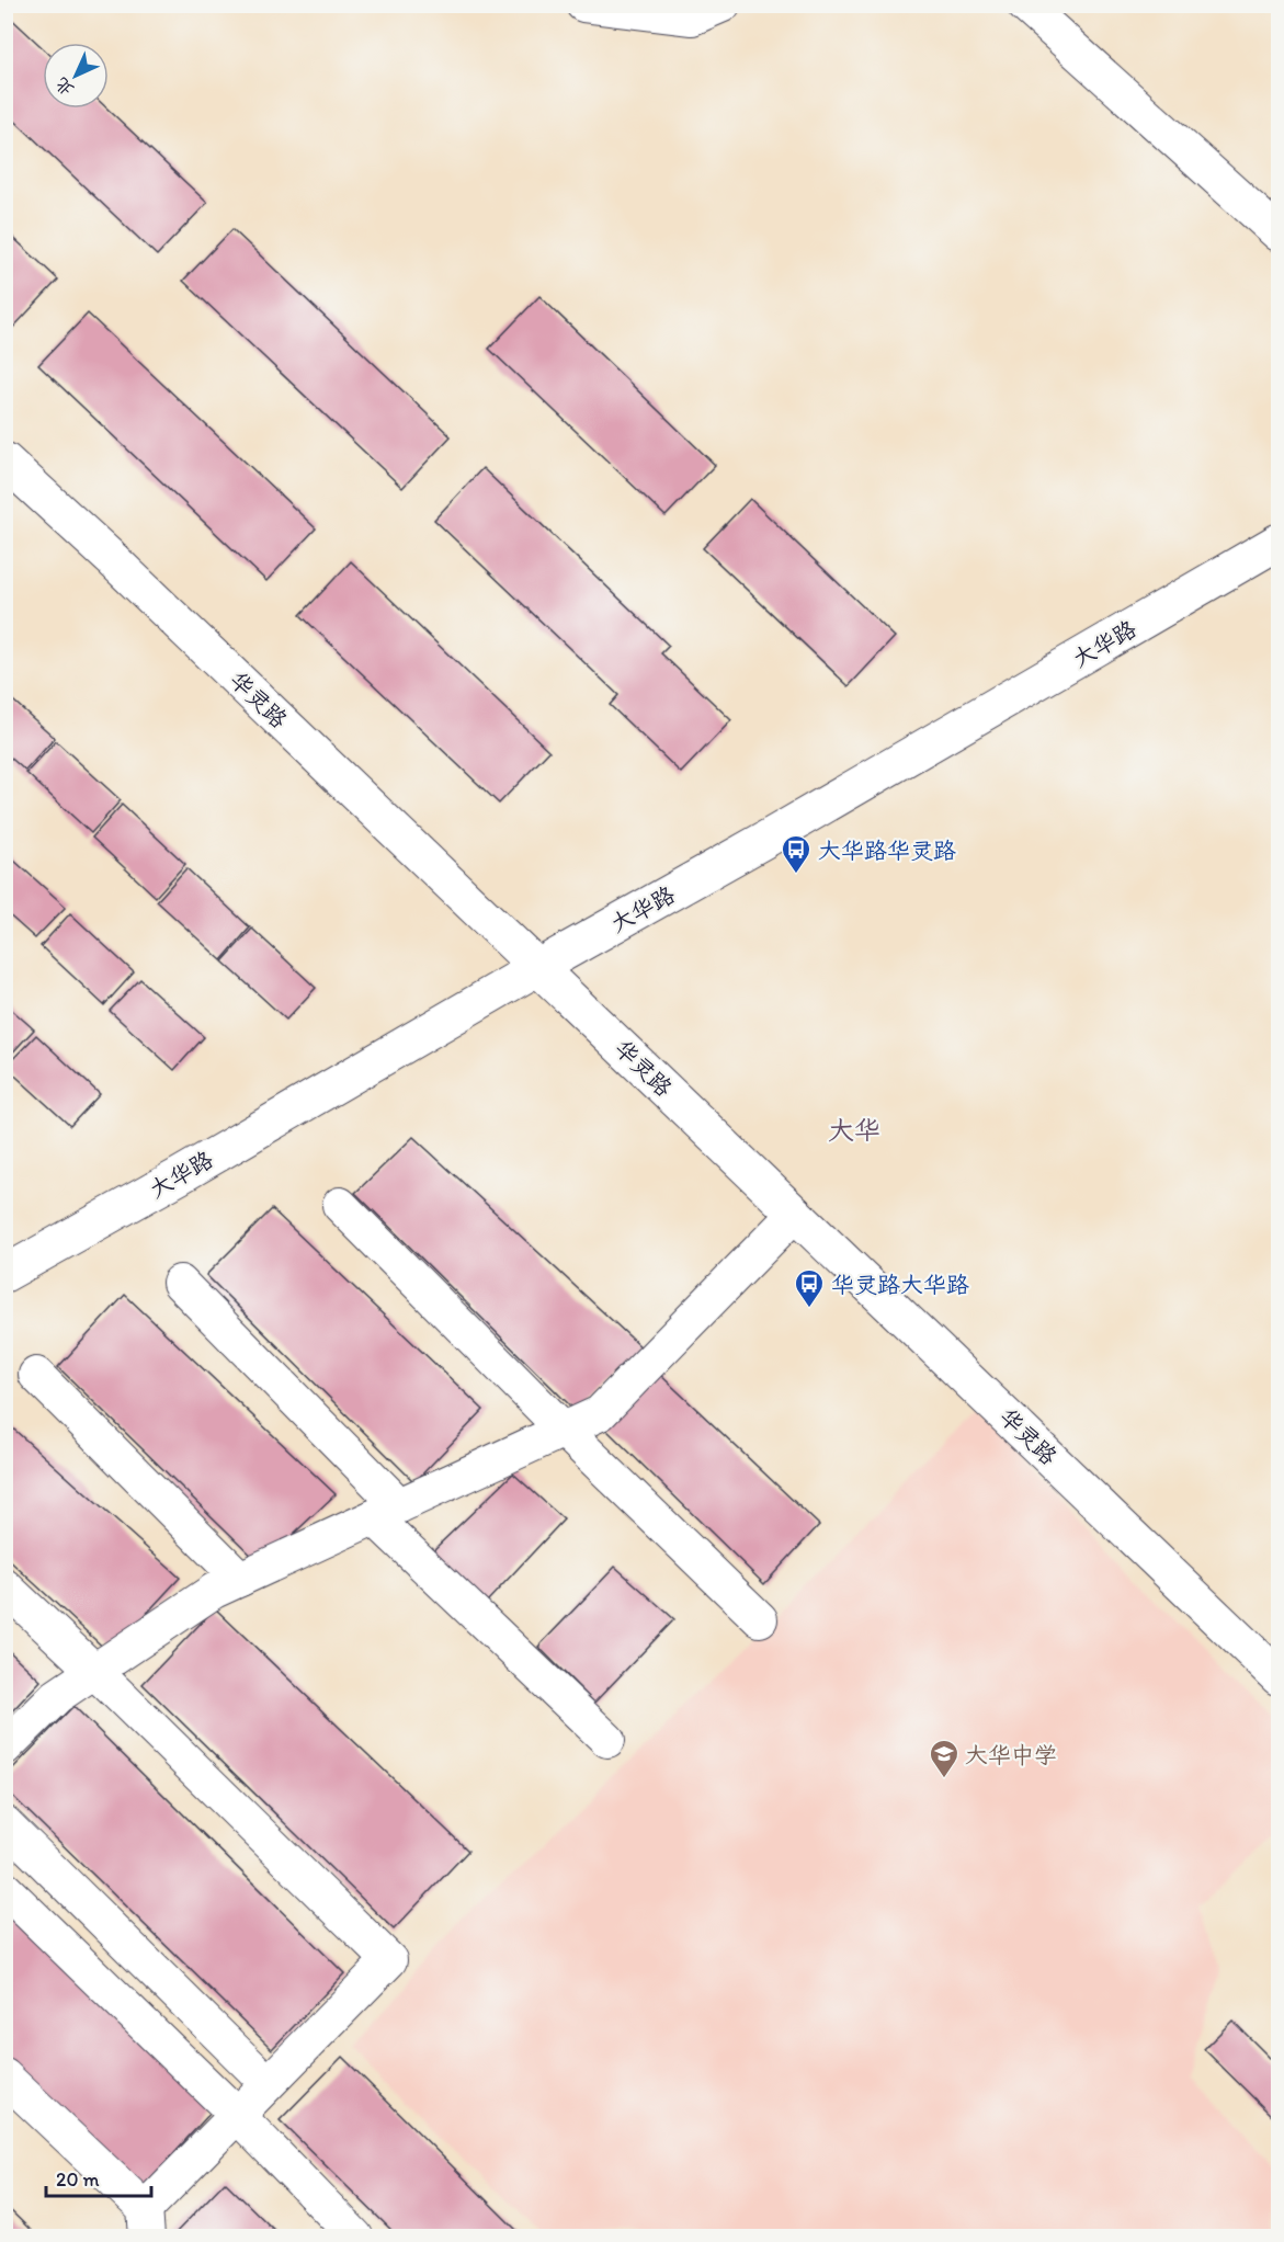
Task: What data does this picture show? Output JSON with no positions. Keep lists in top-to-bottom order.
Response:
{
  "streets": {
    "main road": ["大华路", "华灵路"]
  },
  "crossings": [
    ["大华路", "华灵路"]
  ],
  "districts": ["大华"],
  "places": {
    "bus stop": ["大华路华灵路", "华灵路大华路"],
    "school or university": ["大华中学"]
  },
  "scale_bar": "20 m",
  "north": "bottom left"
}
